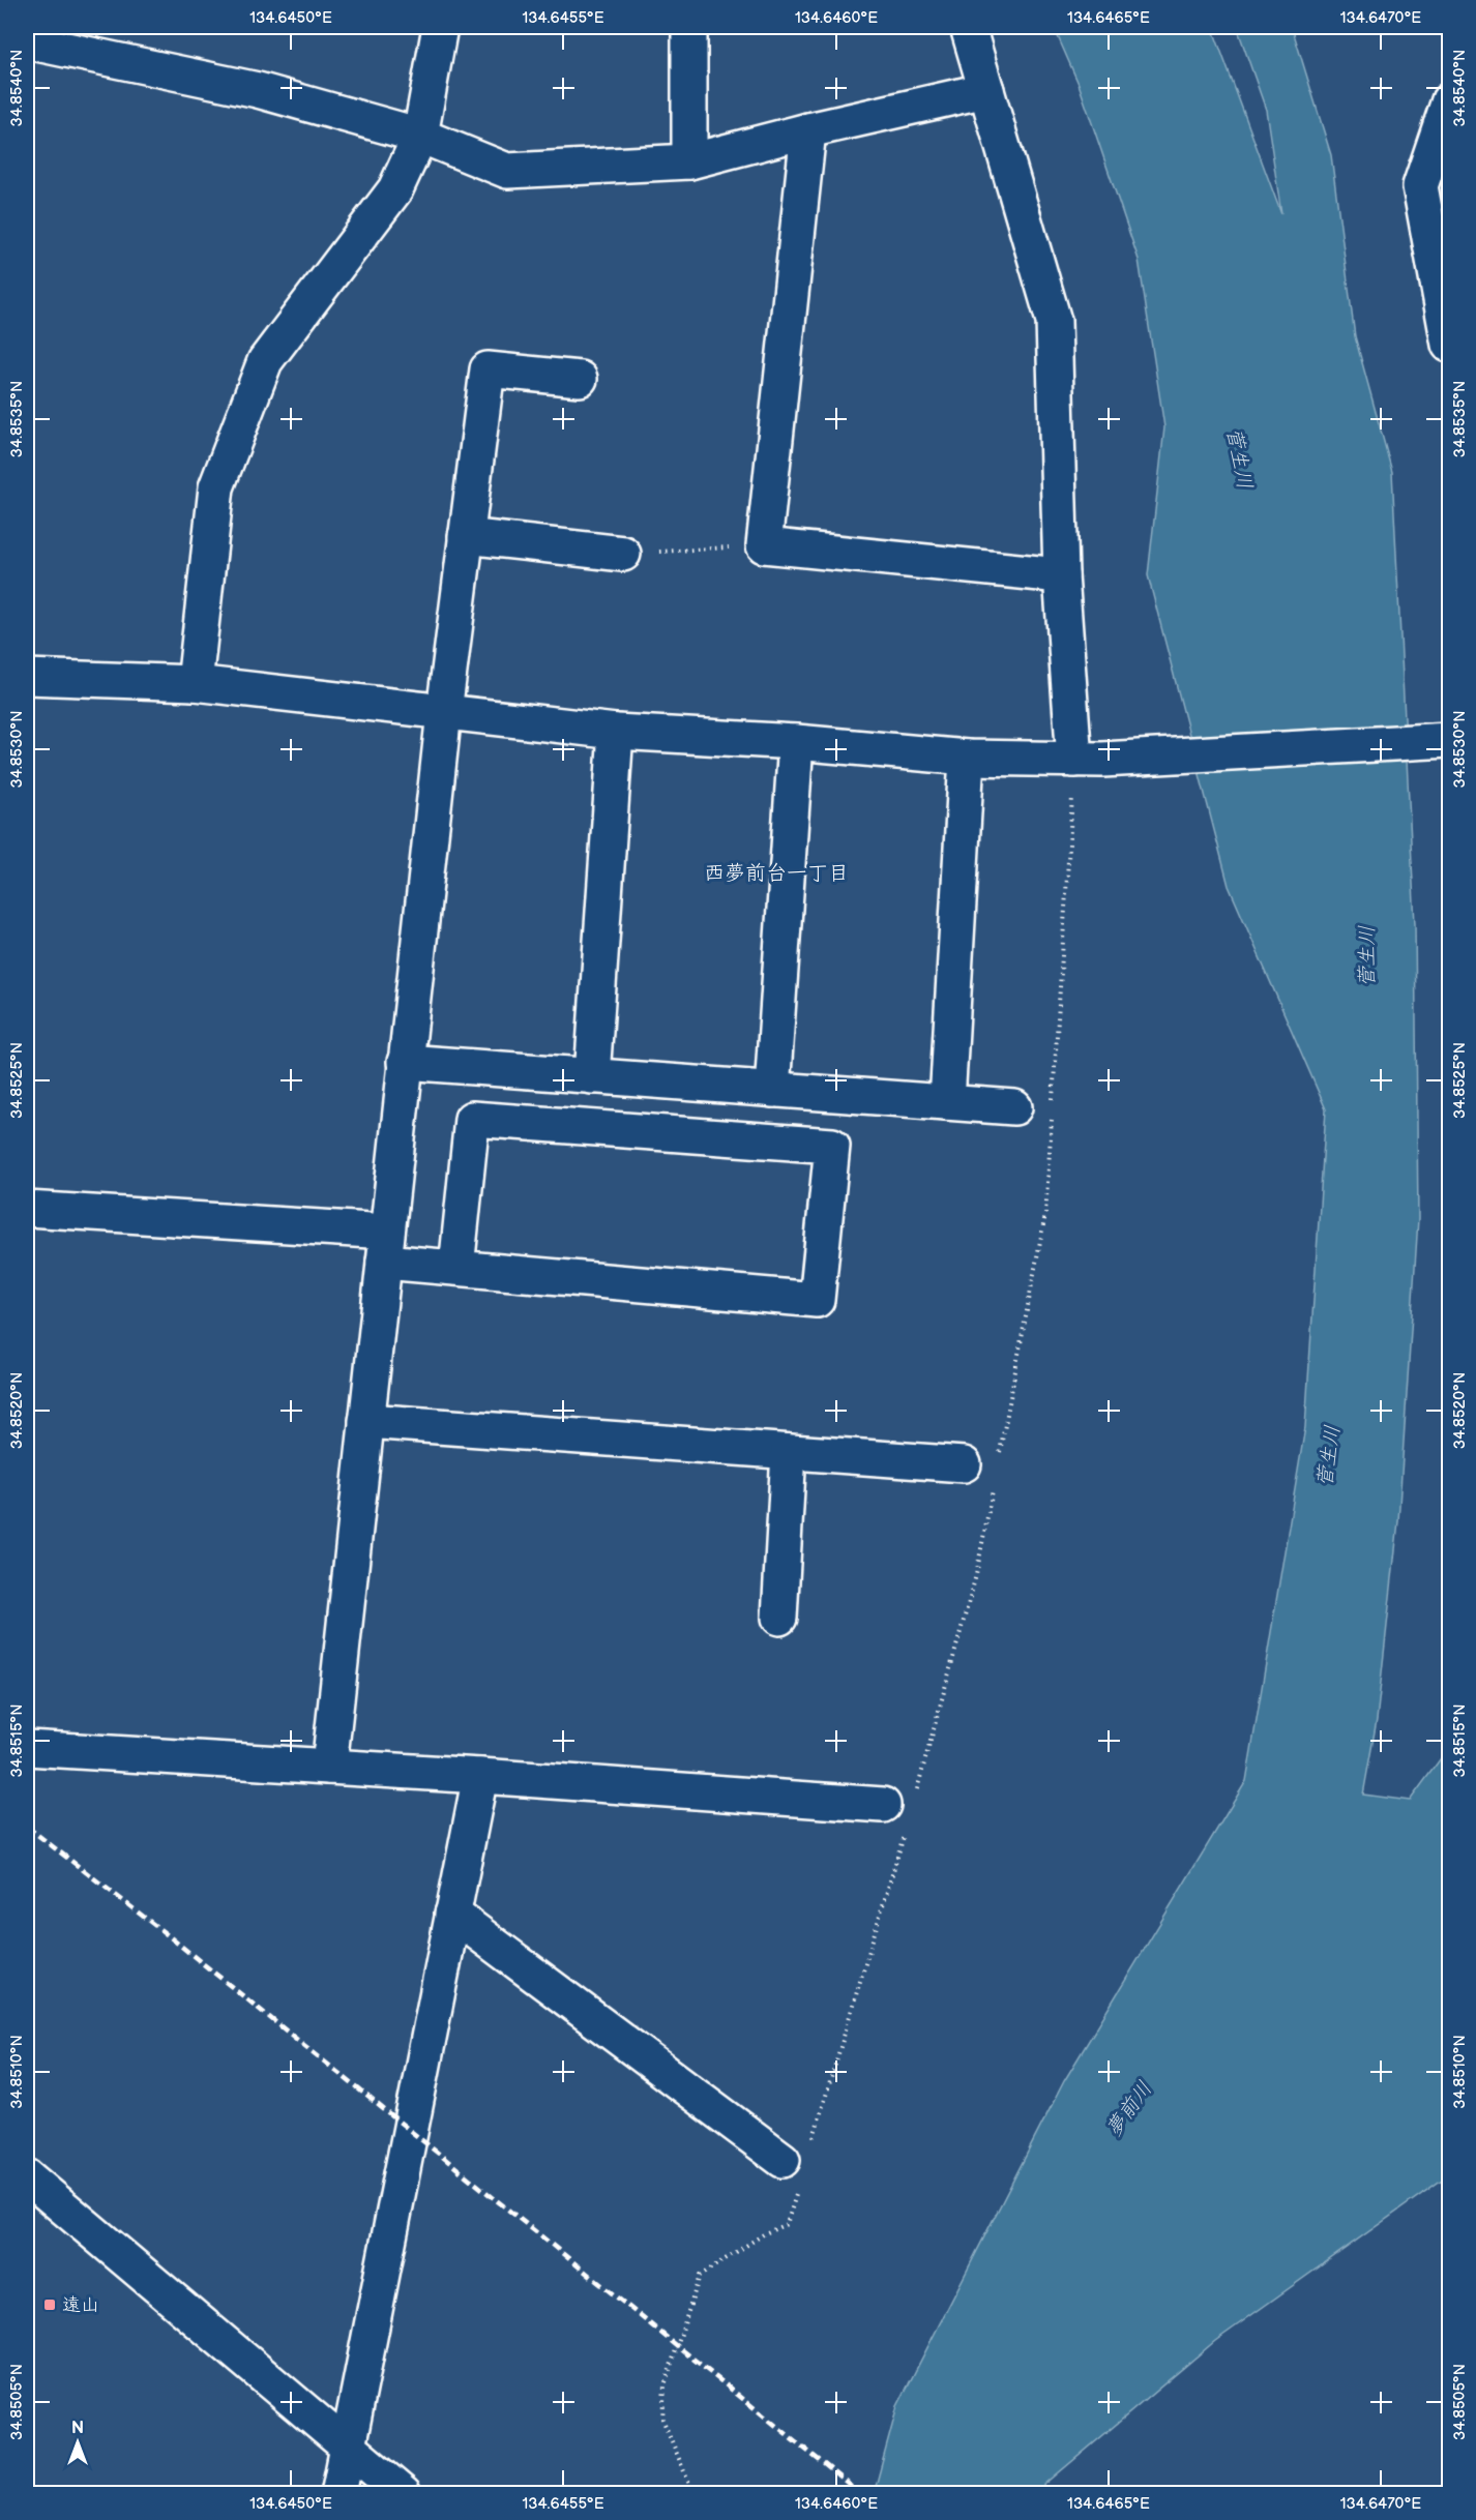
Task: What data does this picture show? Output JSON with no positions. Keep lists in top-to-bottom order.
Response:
{
  "districts": ["西夢前台一丁目"],
  "water": ["菅生川", "夢前川"],
  "places": {
    "transit": ["遠山"]
  },
  "north": "top",
  "coordinates": [
    "134.6450°E",
    "134.6455°E",
    "134.6460°E",
    "134.6465°E",
    "134.6470°E",
    "34.8540°N",
    "34.8535°N",
    "34.8530°N",
    "34.8525°N",
    "34.8520°N",
    "34.8515°N",
    "34.8510°N",
    "34.8505°N"
  ]
}
